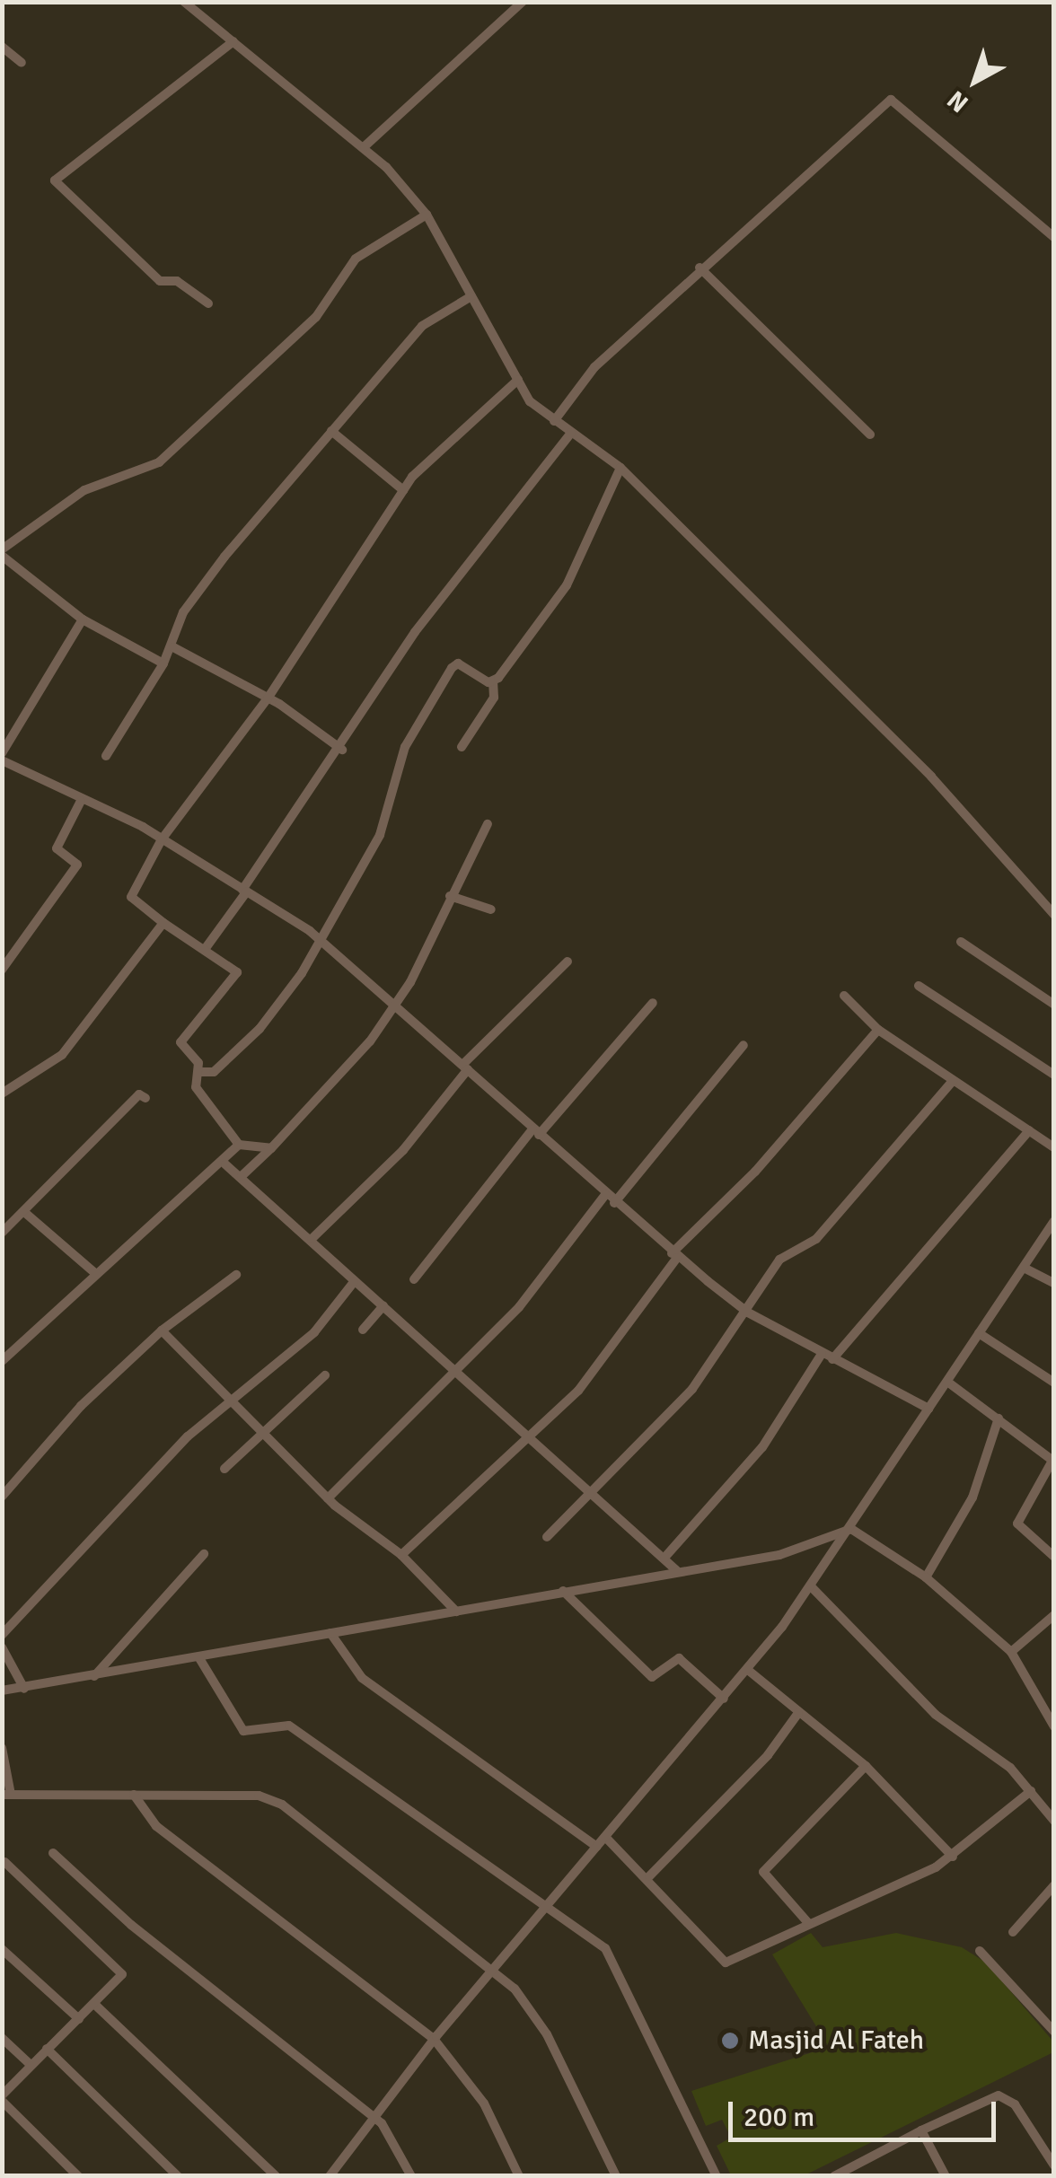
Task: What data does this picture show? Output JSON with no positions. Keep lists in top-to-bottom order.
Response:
{
  "places": ["Masjid Al Fateh"],
  "scale_bar": "200 m",
  "north": "bottom left"
}
